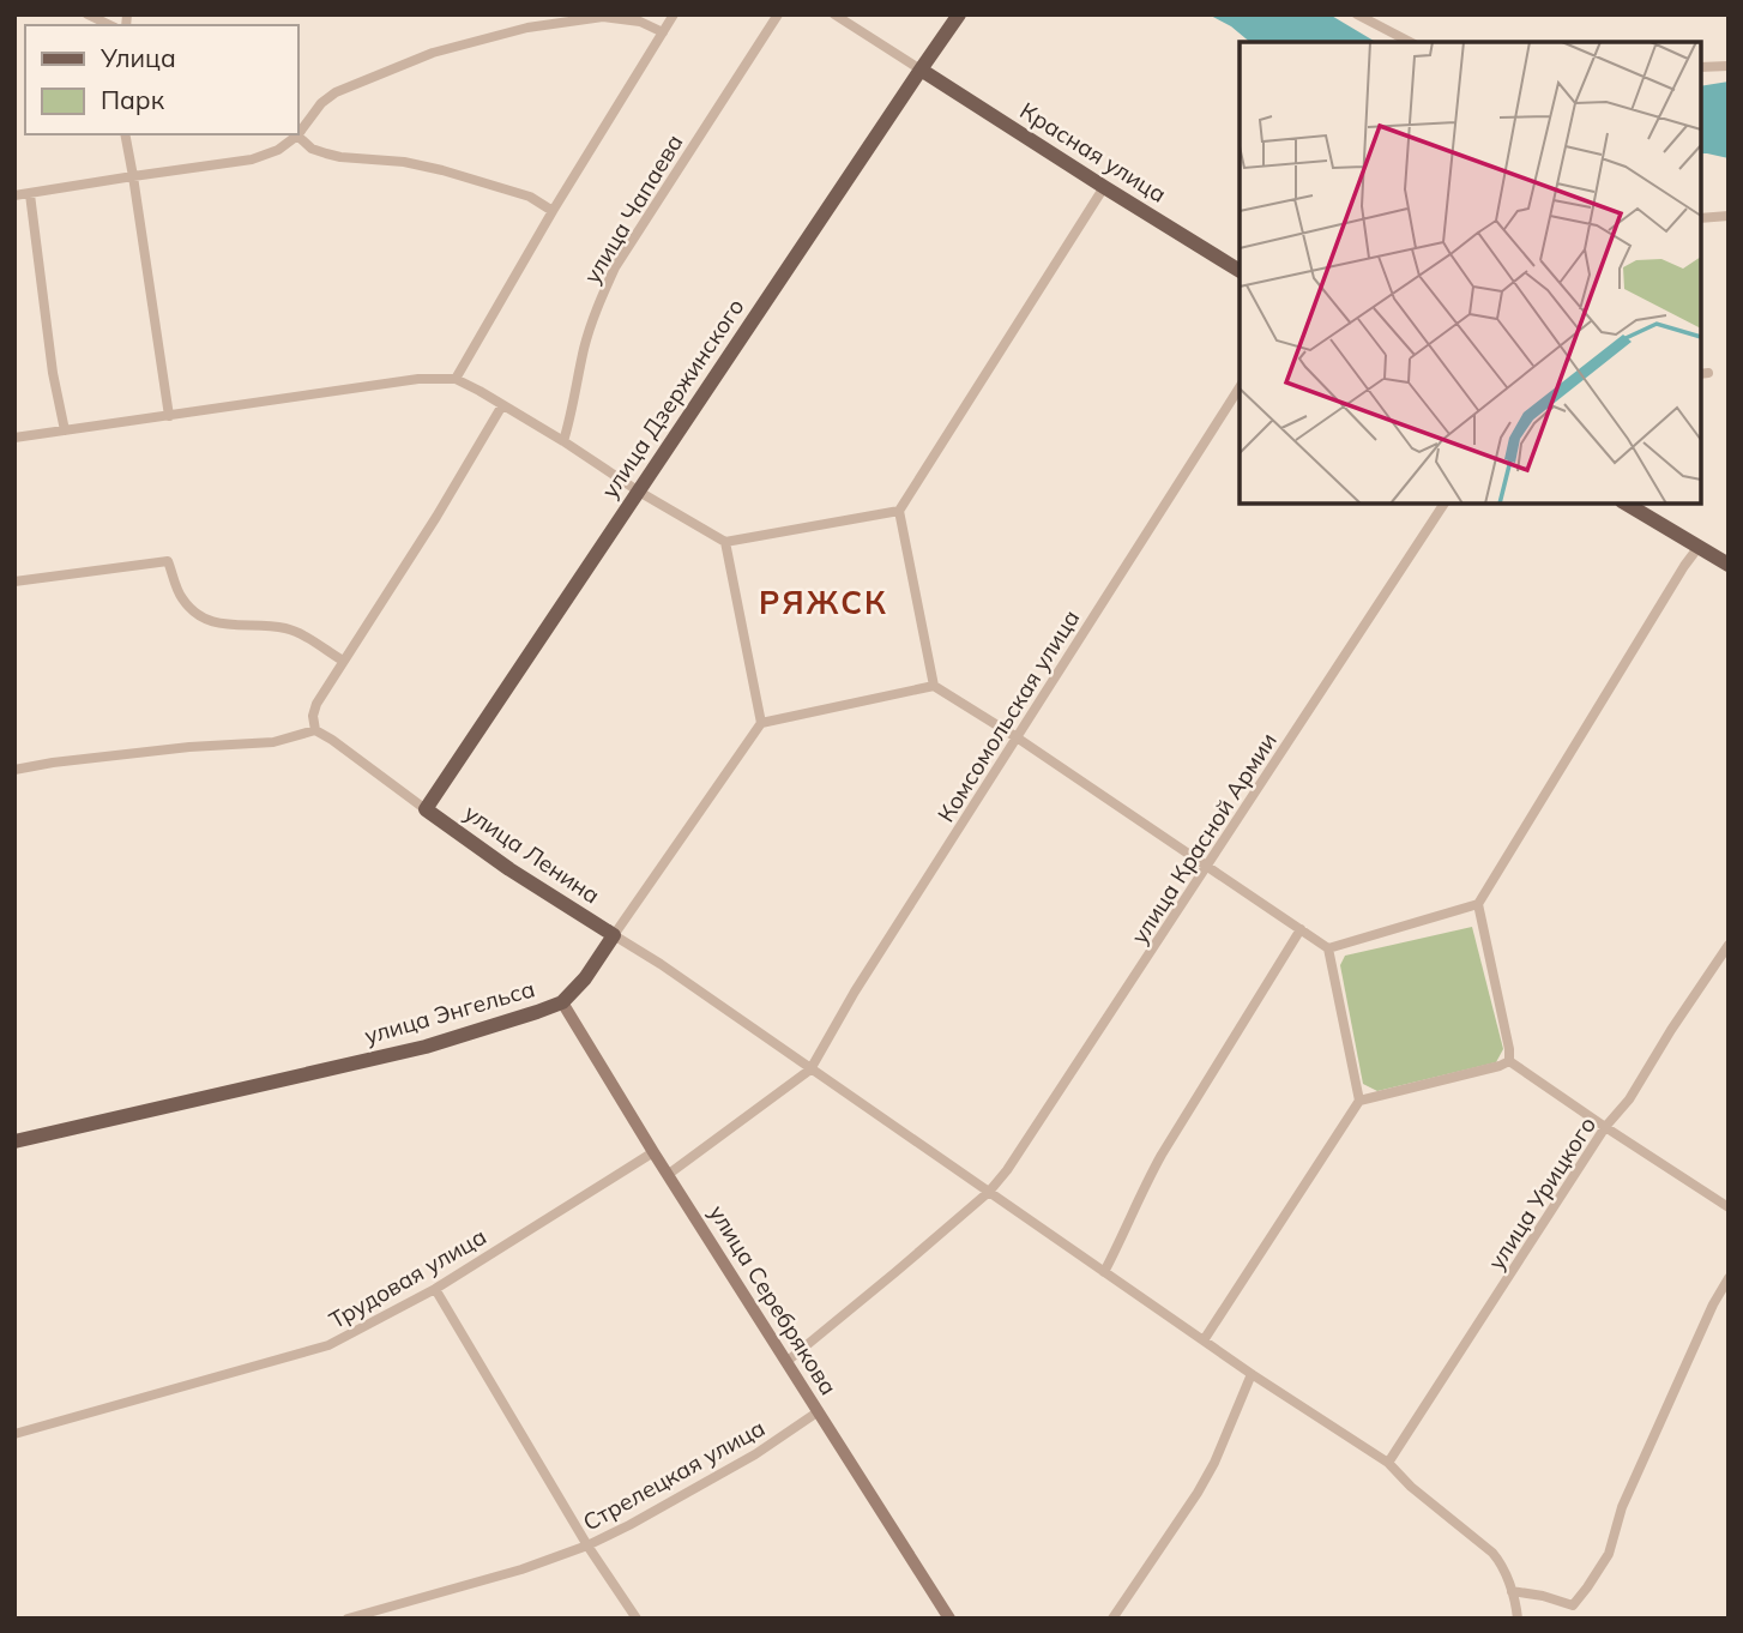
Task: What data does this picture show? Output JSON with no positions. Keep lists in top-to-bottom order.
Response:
{
  "streets": {
    "main road": [
      "Красная улица",
      "улица Дзержинского",
      "улица Ленина",
      "улица Энгельса",
      "улица Серебрякова"
    ],
    "street": [
      "улица Чапаева",
      "Комсомольская улица",
      "улица Красной Армии",
      "улица Урицкого",
      "Трудовая улица",
      "Стрелецкая улица"
    ]
  },
  "crossings": [
    ["Красная улица", "улица Дзержинского"],
    ["улица Дзержинского", "улица Ленина"],
    ["улица Красной Армии", "улица Серебрякова"],
    ["улица Ленина", "улица Энгельса"],
    ["улица Энгельса", "улица Серебрякова"],
    ["Трудовая улица", "улица Серебрякова"],
    ["улица Серебрякова", "Стрелецкая улица"]
  ],
  "districts": ["РЯЖСК"],
  "legend": ["Улица", "Парк"]
}
